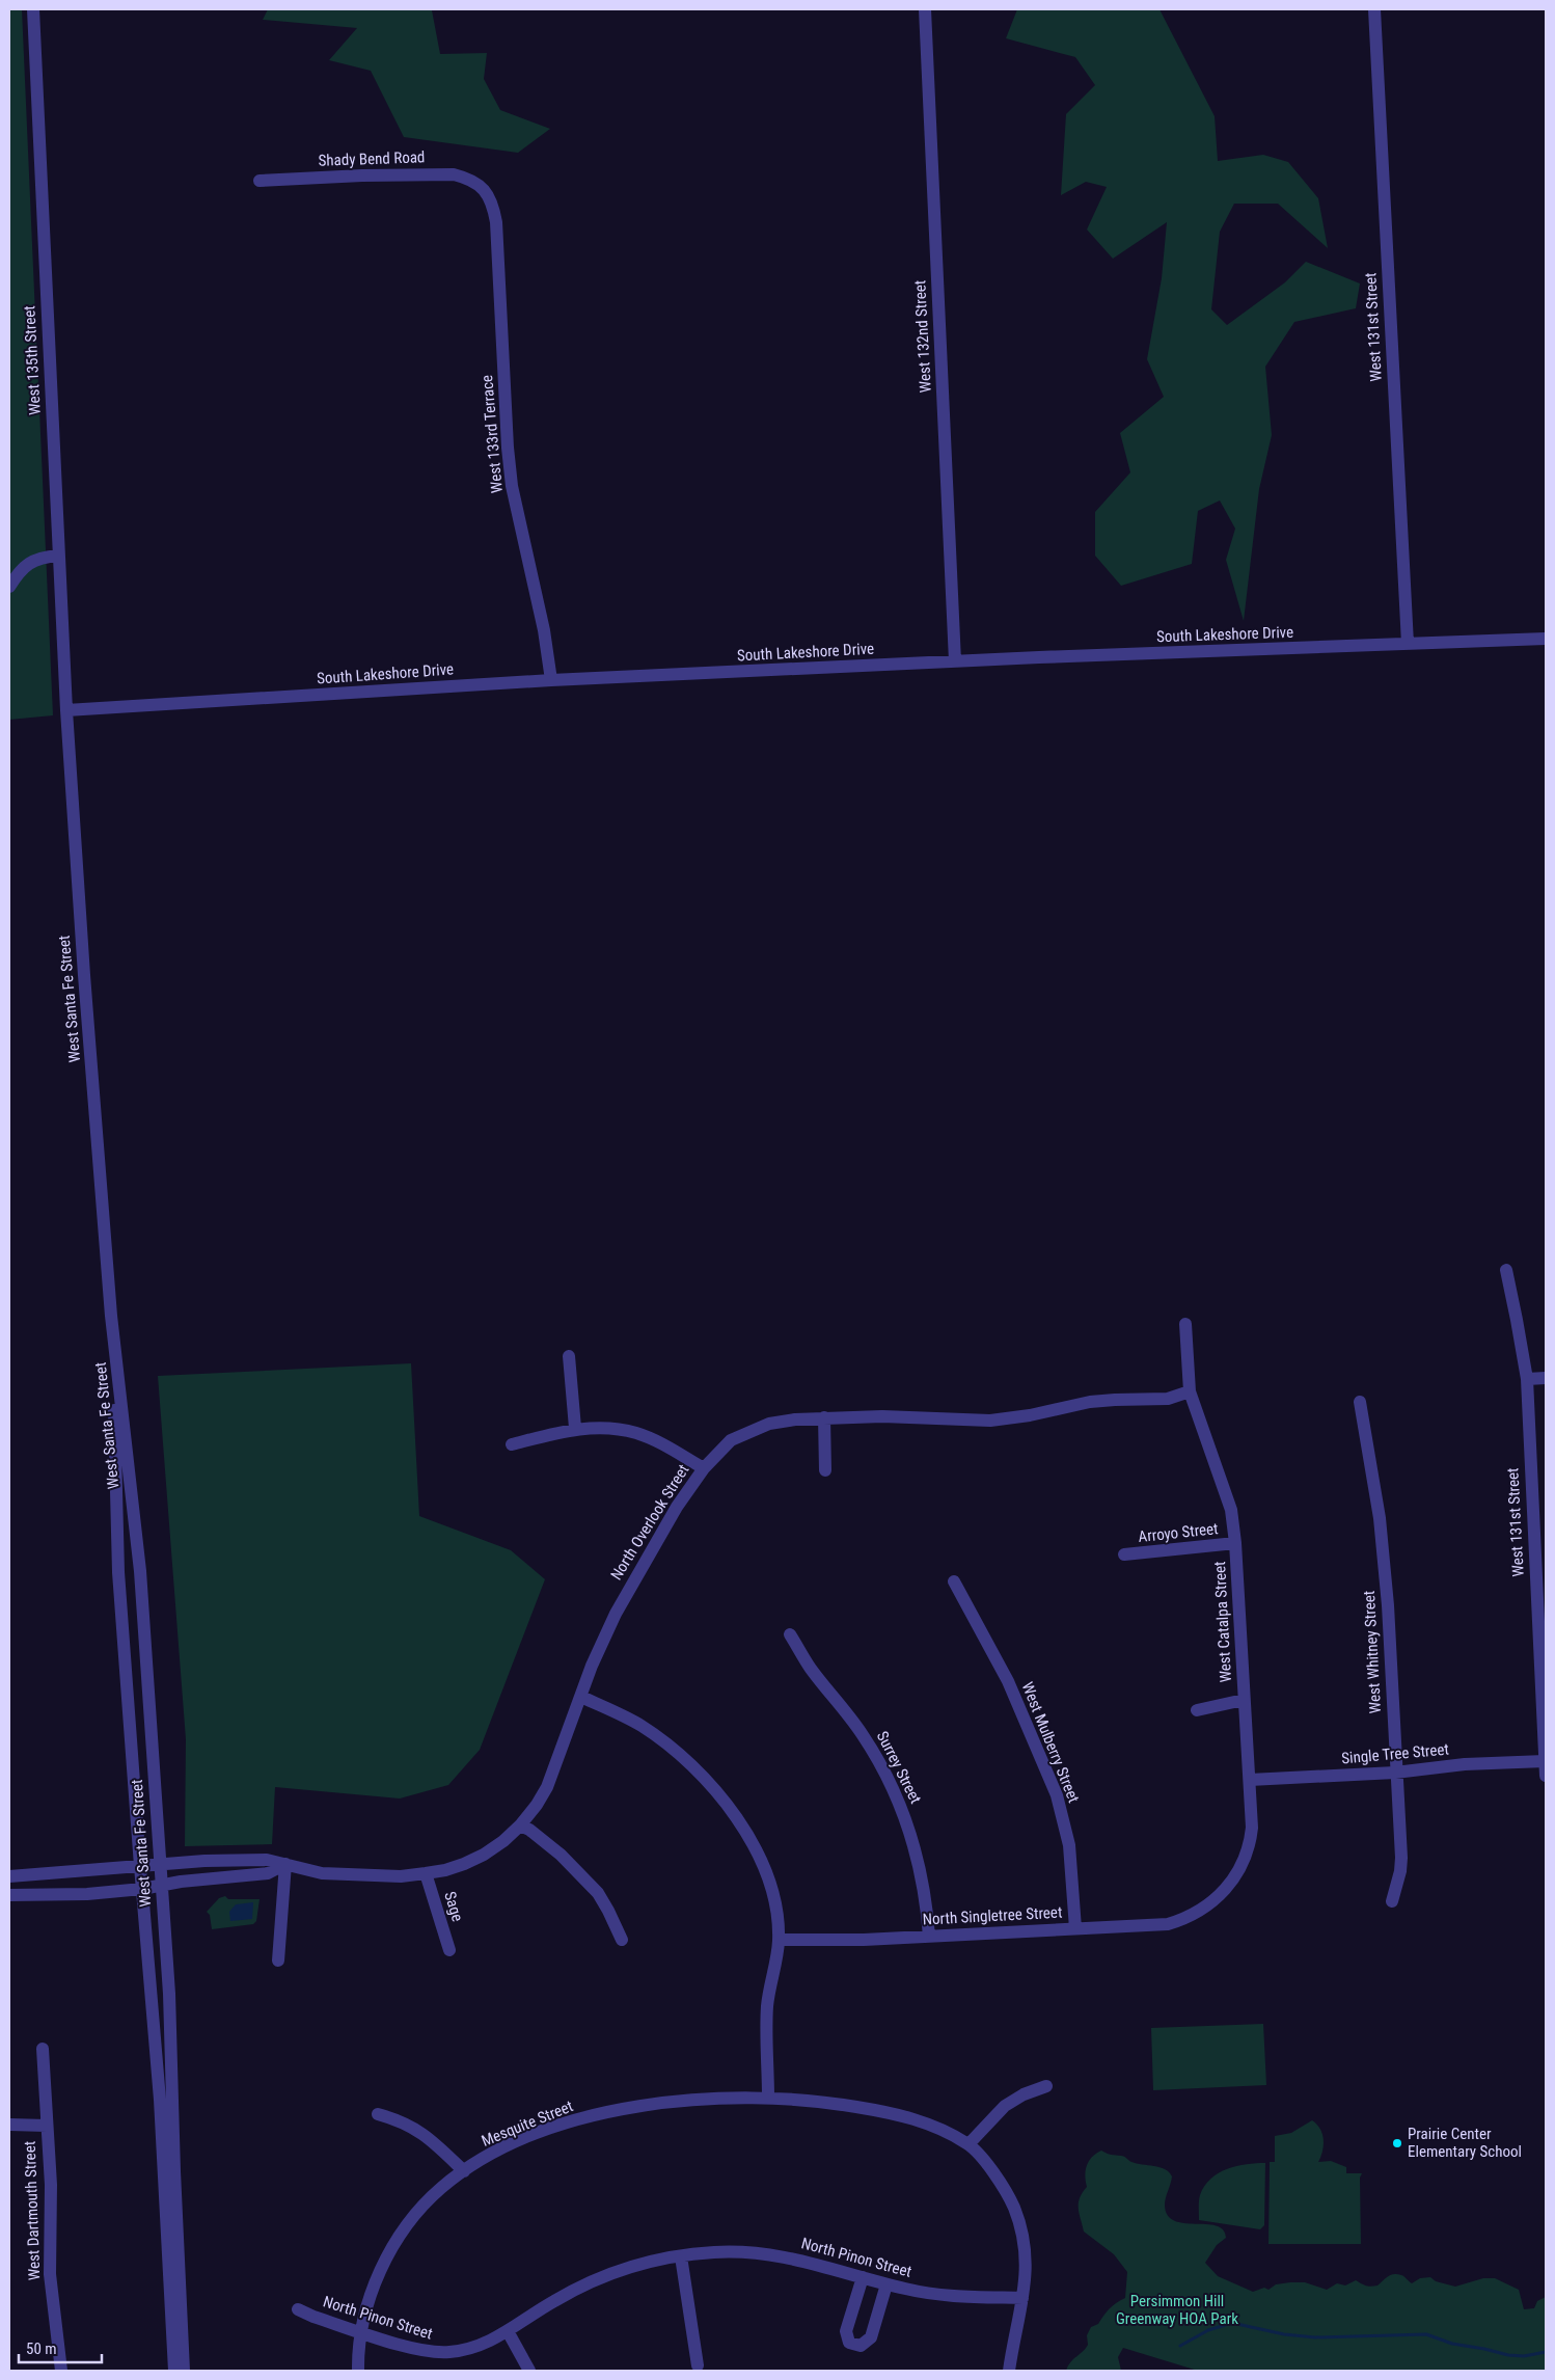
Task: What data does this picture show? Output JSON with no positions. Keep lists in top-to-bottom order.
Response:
{
  "streets": {
    "street": [
      "Shady Bend Road",
      "West 131st Street",
      "West 132nd Street",
      "West 135th Street",
      "West 133rd Terrace",
      "South Lakeshore Drive",
      "West Santa Fe Street",
      "North Overlook Street",
      "Arroyo Street",
      "West Catalpa Street",
      "West Whitney Street",
      "West Mulberry Street",
      "Single Tree Street",
      "Surrey Street",
      "Sage",
      "North Singletree Street",
      "Mesquite Street",
      "West Dartmouth Street",
      "North Pinon Street"
    ]
  },
  "crossings": [
    ["Shady Bend Road", "West 133rd Terrace"],
    ["West 131st Street", "South Lakeshore Drive"],
    ["West 131st Street", "Single Tree Street"],
    ["West 132nd Street", "South Lakeshore Drive"],
    ["West 135th Street", "South Lakeshore Drive"],
    ["West 135th Street", "West Santa Fe Street"],
    ["West 133rd Terrace", "South Lakeshore Drive"],
    ["South Lakeshore Drive", "West Santa Fe Street"],
    ["West Santa Fe Street", "North Overlook Street"],
    ["North Overlook Street", "West Catalpa Street"],
    ["North Overlook Street", "Sage"],
    ["Arroyo Street", "West Catalpa Street"],
    ["West Catalpa Street", "Single Tree Street"],
    ["West Catalpa Street", "North Singletree Street"],
    ["West Whitney Street", "Single Tree Street"],
    ["West Mulberry Street", "North Singletree Street"],
    ["Surrey Street", "North Singletree Street"],
    ["Mesquite Street", "North Pinon Street"]
  ],
  "parks": ["Persimmon Hill Greenway HOA Park"],
  "places": ["Prairie Center Elementary School"],
  "scale_bar": "50 m"
}
